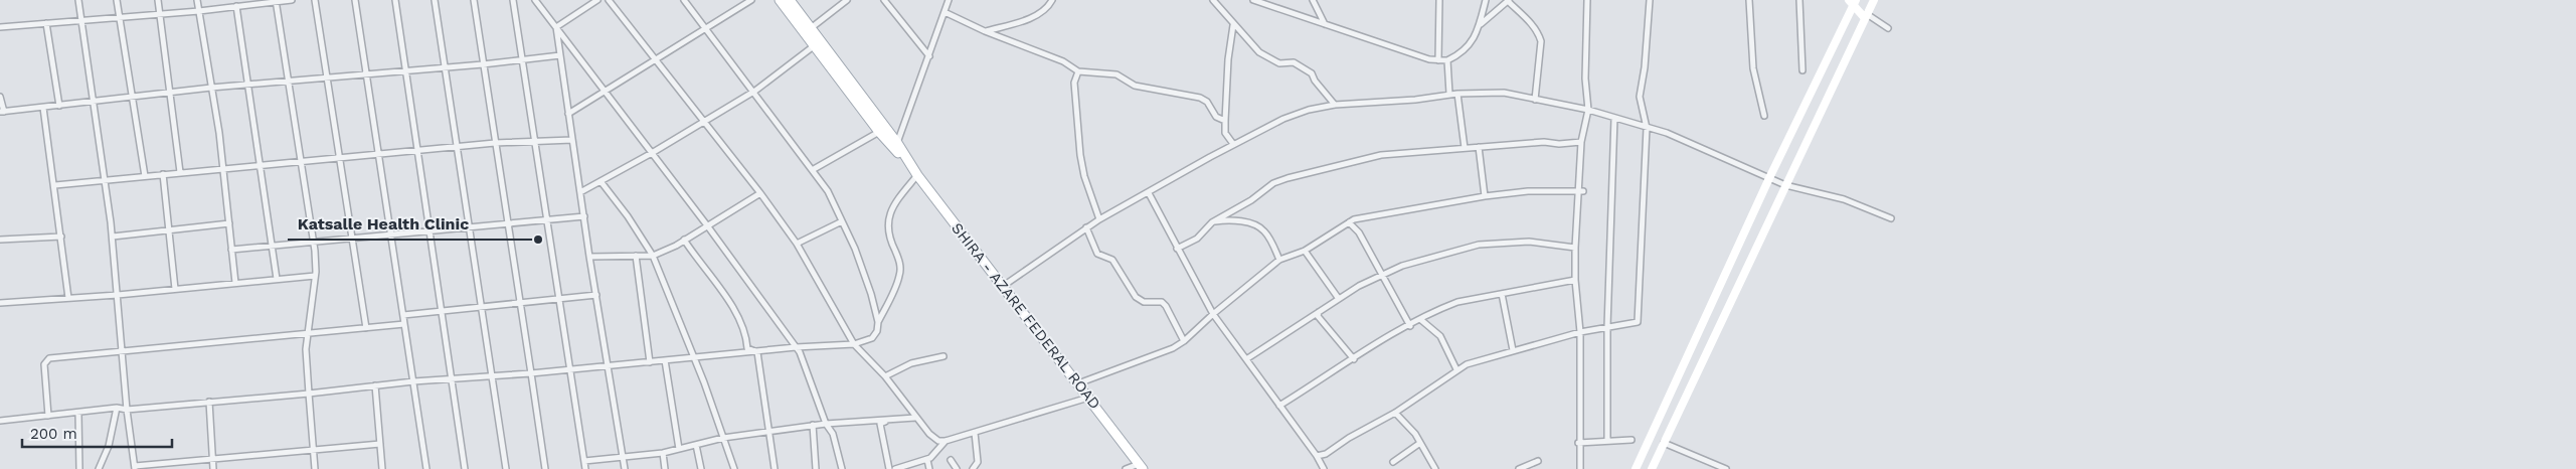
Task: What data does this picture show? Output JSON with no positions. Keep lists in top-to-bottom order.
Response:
{
  "streets": {
    "main road": ["SHIRA - AZARE FEDERAL ROAD"]
  },
  "places": ["Katsalle Health Clinic"],
  "scale_bar": "200 m"
}
